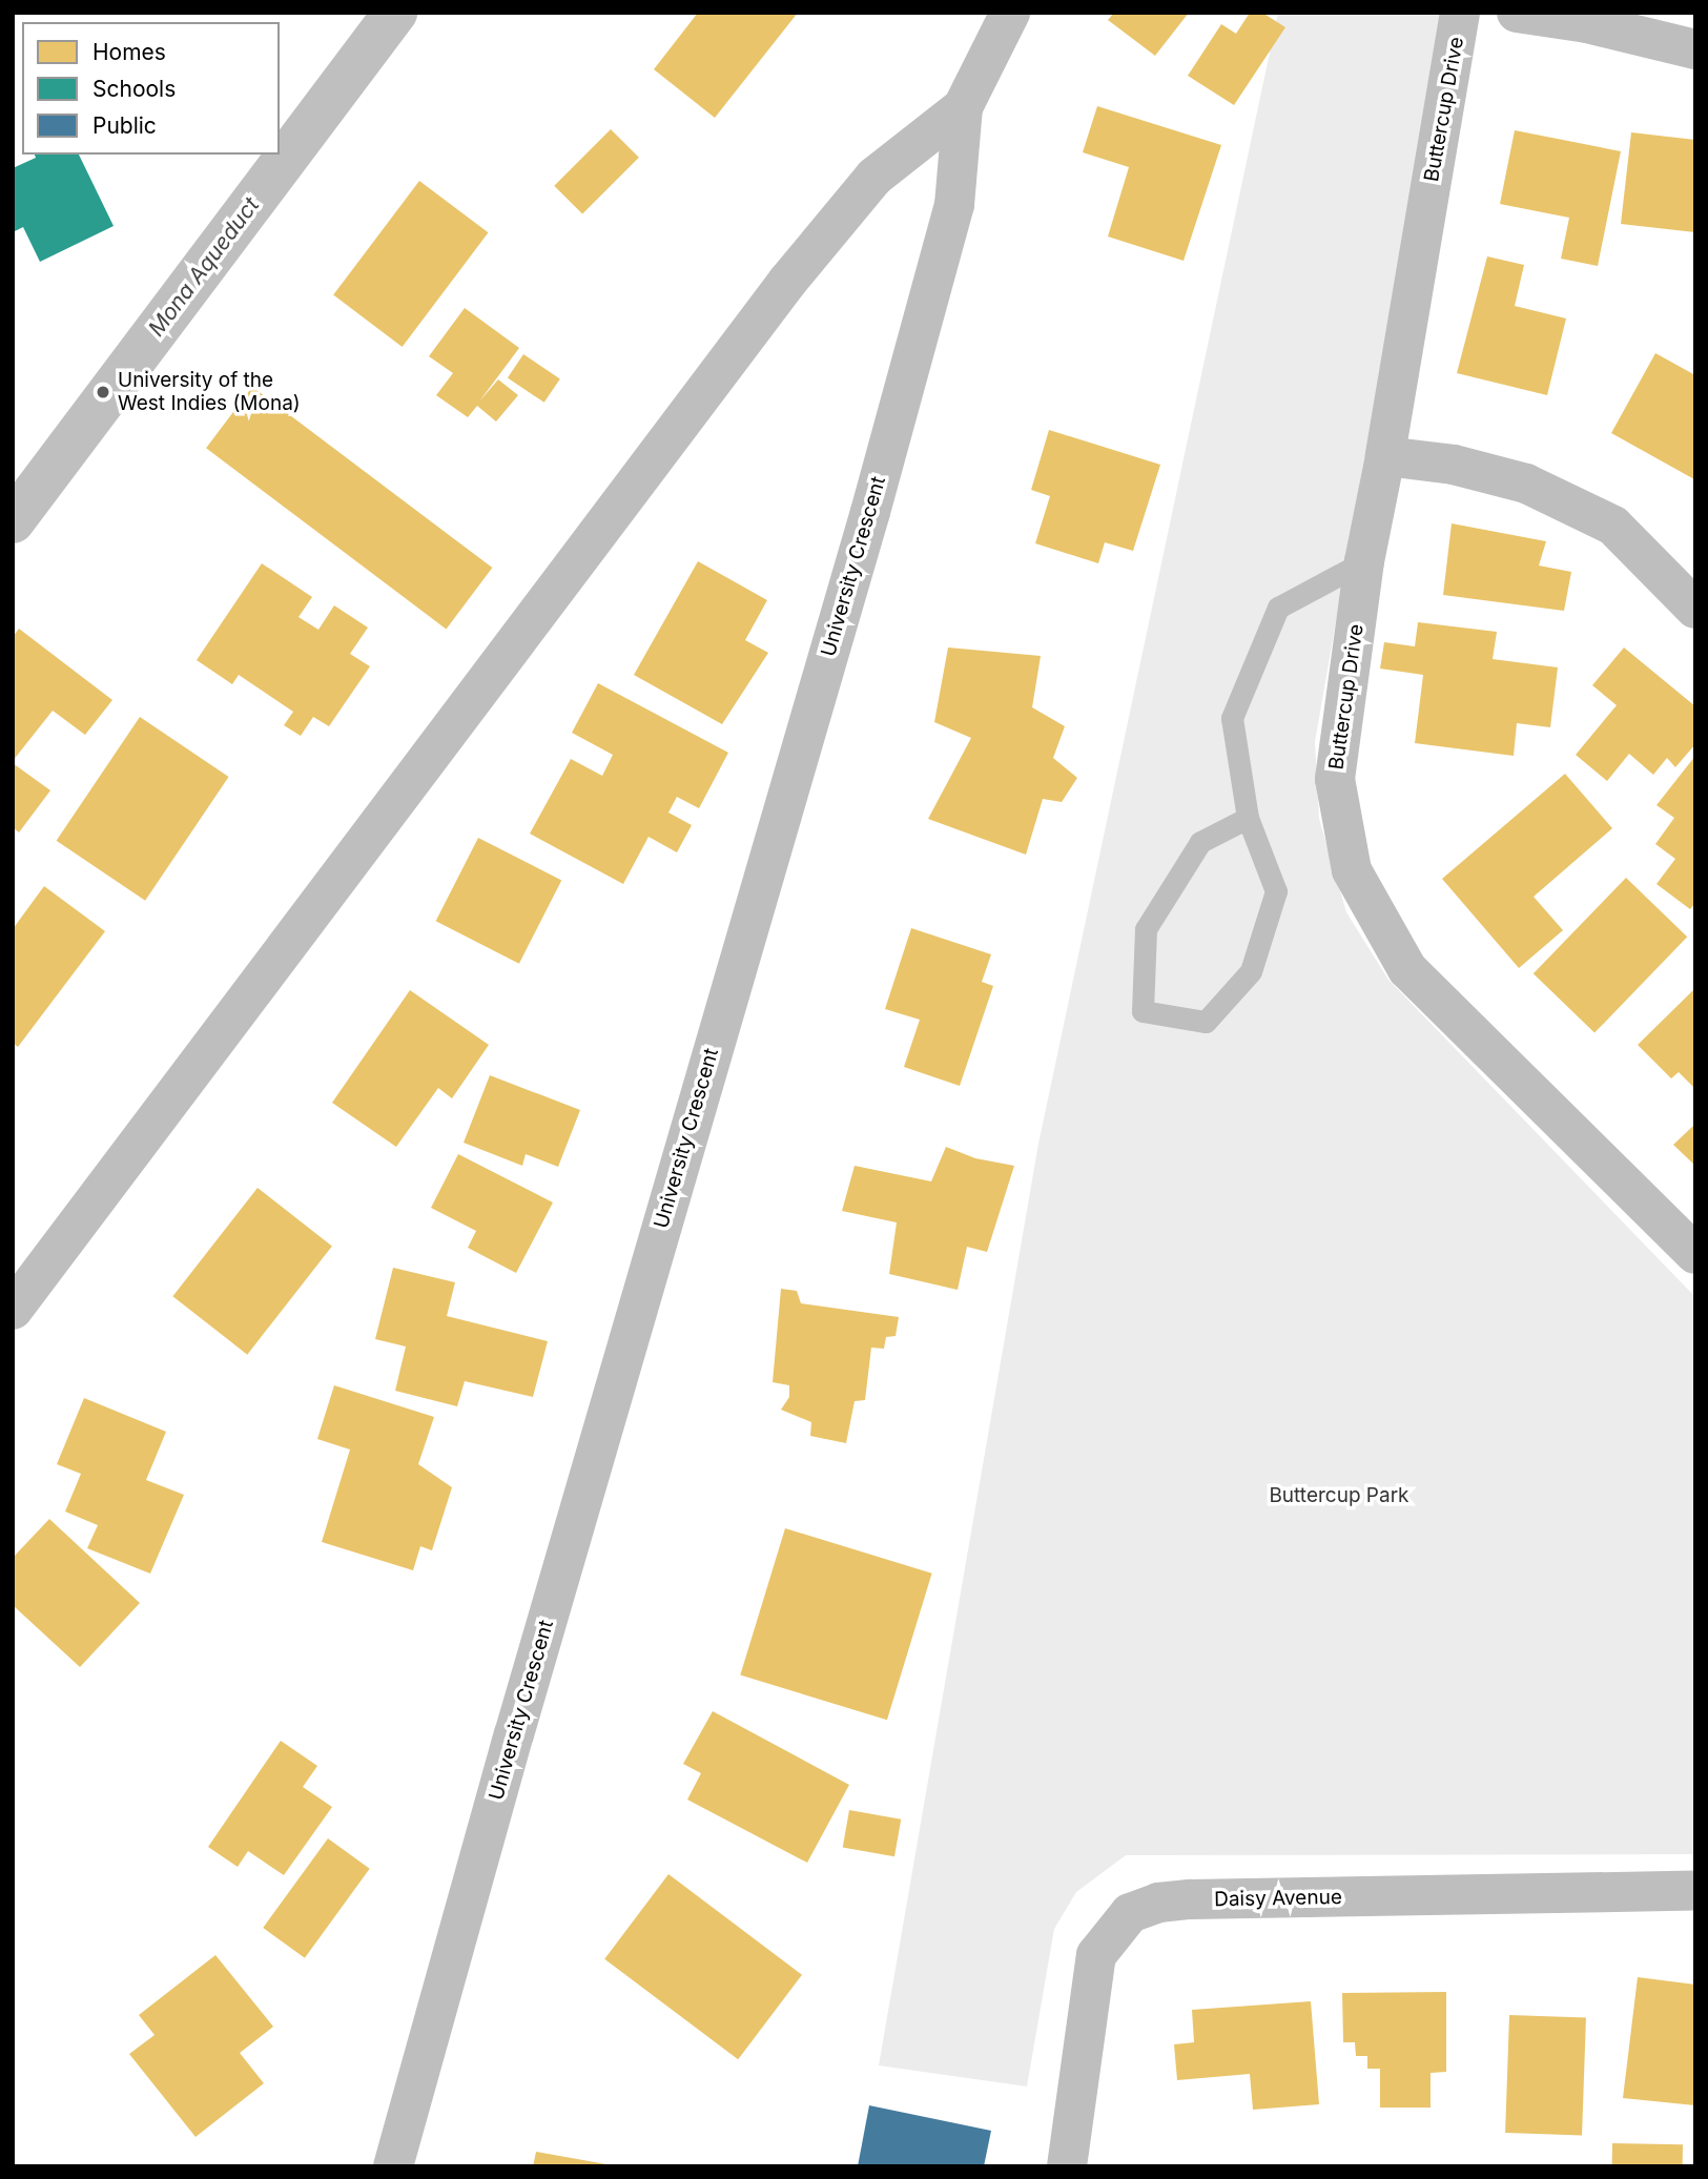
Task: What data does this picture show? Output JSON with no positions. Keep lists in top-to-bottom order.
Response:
{
  "streets": {
    "street": ["Buttercup Drive", "University Crescent", "Daisy Avenue"]
  },
  "water": ["Mona Aqueduct"],
  "parks": ["Buttercup Park"],
  "places": ["University of the West Indies (Mona)"],
  "legend": ["Homes", "Schools", "Public"]
}
